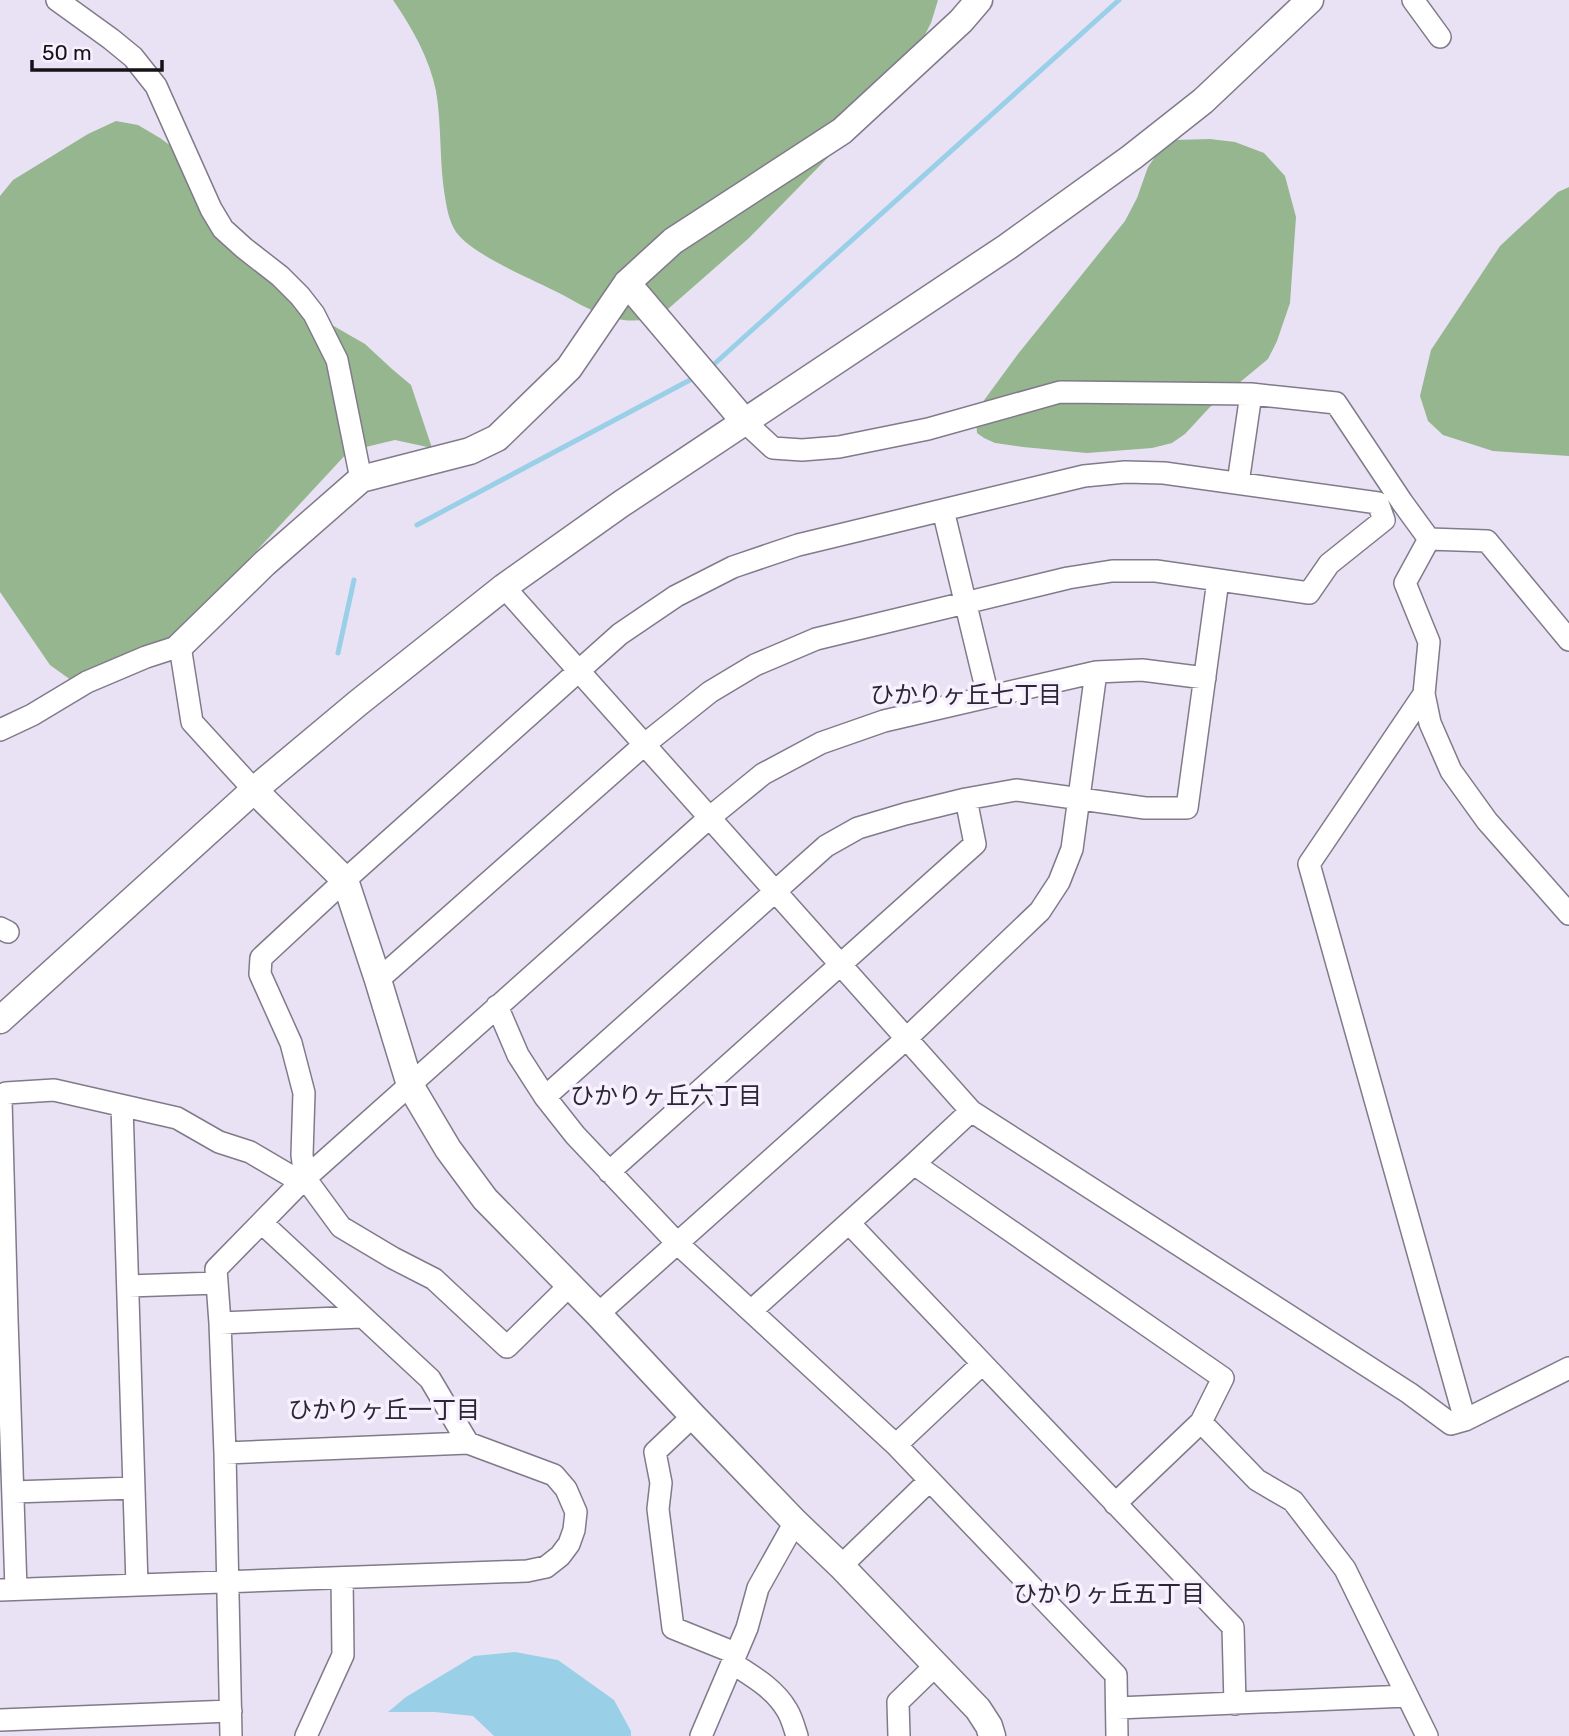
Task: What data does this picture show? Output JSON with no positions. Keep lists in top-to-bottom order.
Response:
{
  "districts": [
    "ひかりヶ丘七丁目",
    "ひかりヶ丘六丁目",
    "ひかりヶ丘一丁目",
    "ひかりヶ丘五丁目"
  ],
  "scale_bar": "50 m"
}
